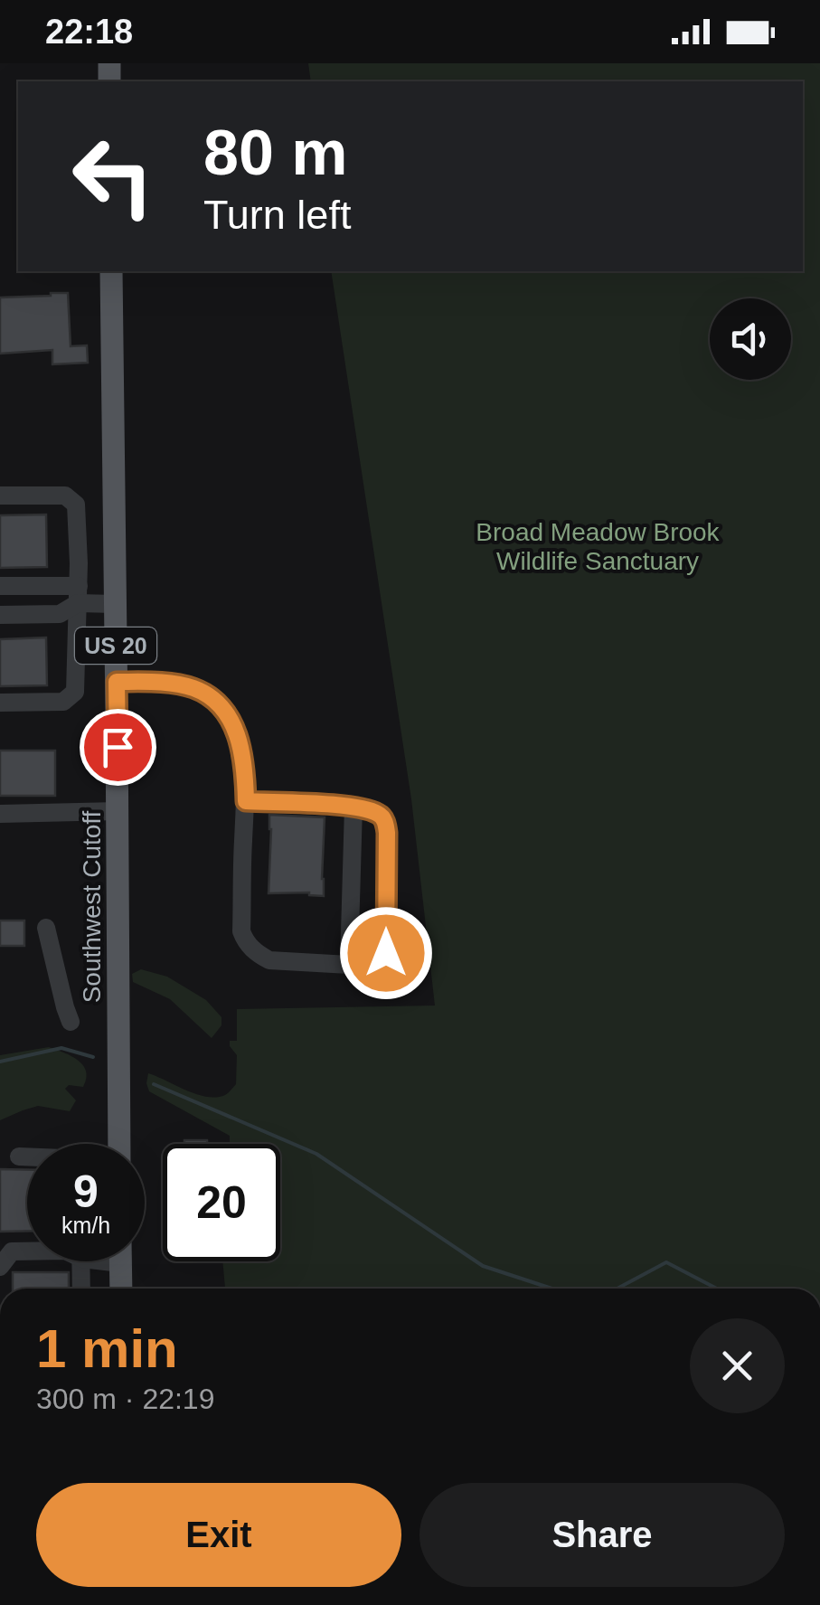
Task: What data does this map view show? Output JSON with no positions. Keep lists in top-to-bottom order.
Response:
{
  "streets": {
    "main road": ["US 20", "Southwest Cutoff"]
  },
  "parks": ["Broad Meadow Brook Wildlife Sanctuary"],
  "page": {
    "status": "22:18",
    "turn": ["80 m", "Turn left"],
    "speed": "9 km/h",
    "limit": "20",
    "heading": ["1 min", "300 m · 22:19"],
    "buttons": ["Exit", "Share"]
  }
}
